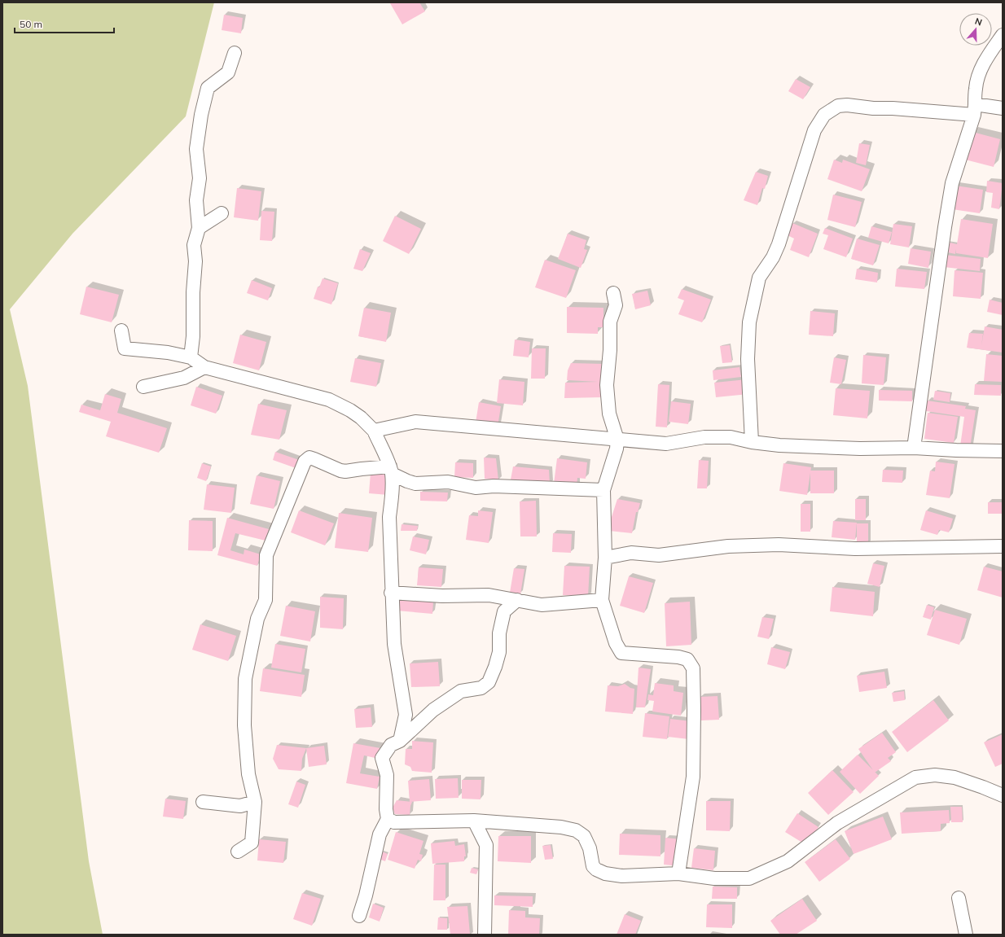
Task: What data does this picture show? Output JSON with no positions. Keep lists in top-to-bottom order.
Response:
{
  "scale_bar": "50 m",
  "north": "top"
}
